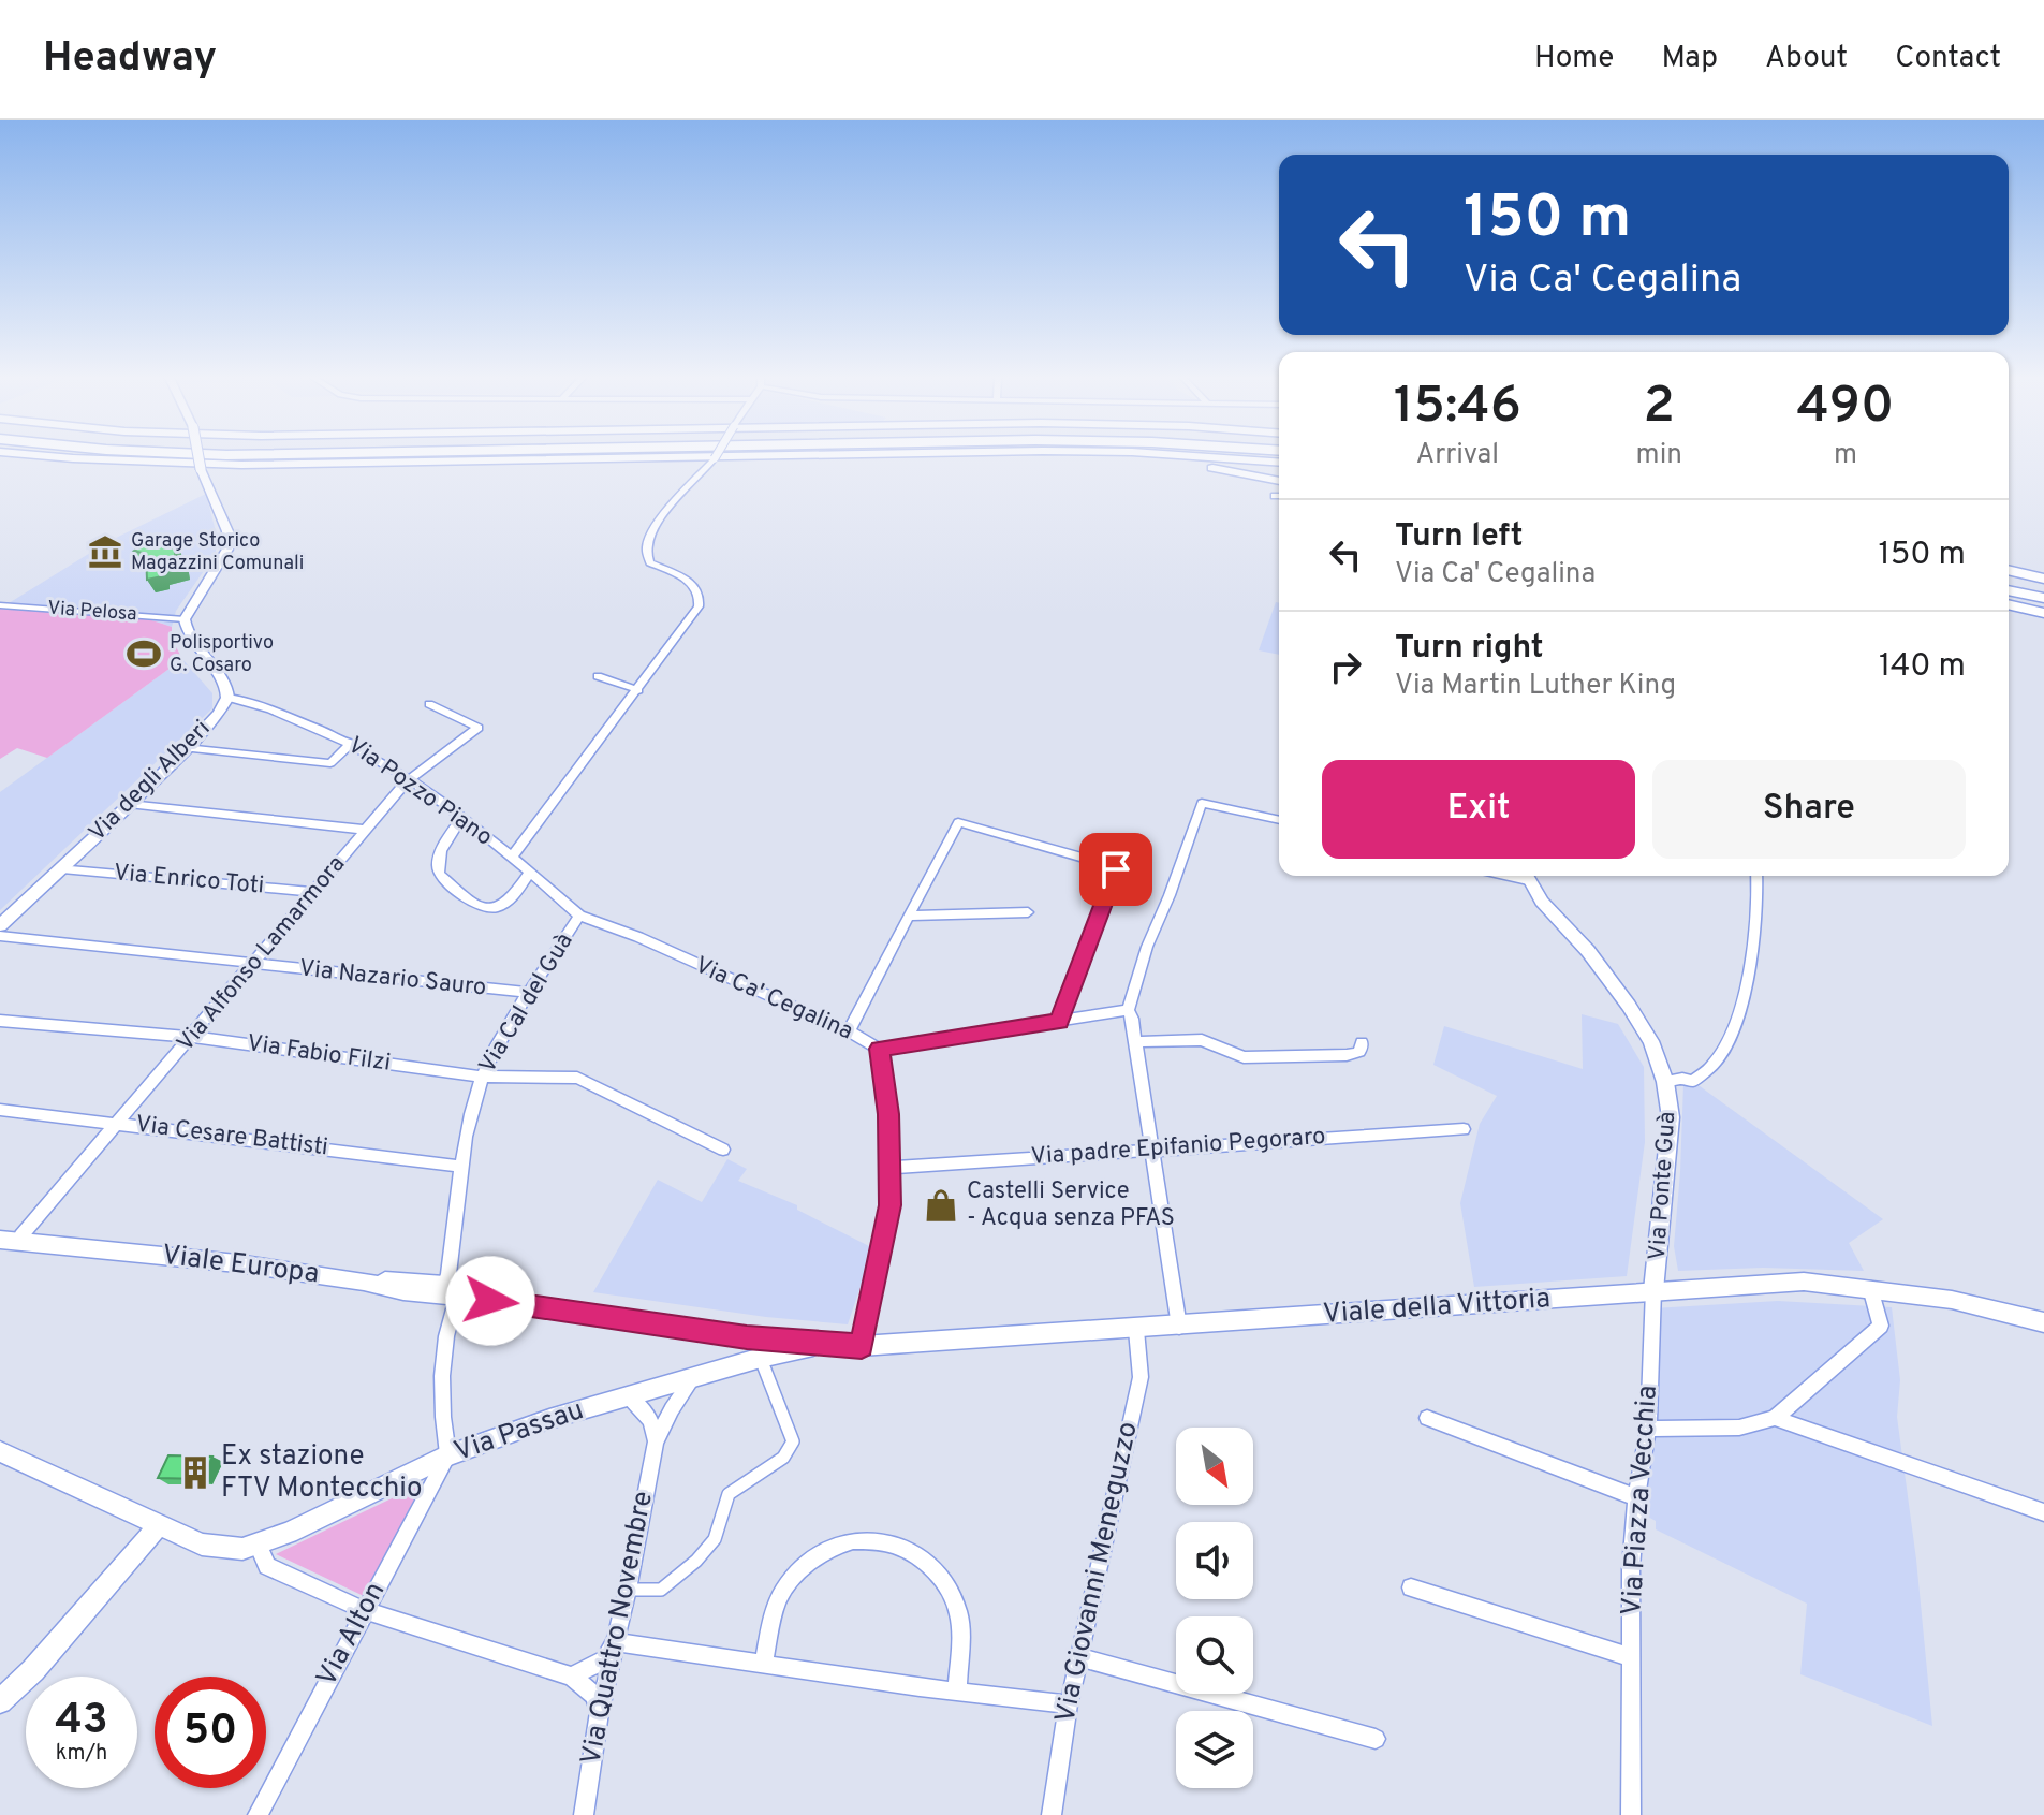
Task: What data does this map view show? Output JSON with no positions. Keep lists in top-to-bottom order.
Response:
{
  "streets": {
    "street": [
      "Via Pelosa",
      "Via degli Alberi",
      "Via Pozzo Piano",
      "Via Enrico Toti",
      "Via Alfonso Lamarmora",
      "Via Nazario Sauro",
      "Via Ca' Cegalina",
      "Via Cal del Guà",
      "Via Fabio Filzi",
      "Via Cesare Battisti",
      "Via padre Epifanio Pegoraro",
      "Via Ponte Guà",
      "Viale Europa",
      "Viale della Vittoria",
      "Via Passau",
      "Via Piazza Vecchia",
      "Via Giovanni Meneguzzo",
      "Via Quattro Novembre",
      "Via Alton"
    ]
  },
  "crossings": [
    ["Via Pelosa", "Via degli Alberi"],
    ["Via degli Alberi", "Via Pozzo Piano"],
    ["Via degli Alberi", "Via Enrico Toti"],
    ["Via Pozzo Piano", "Via Alfonso Lamarmora"],
    ["Via Pozzo Piano", "Via Cal del Guà"],
    ["Via Enrico Toti", "Via Alfonso Lamarmora"],
    ["Via Alfonso Lamarmora", "Via Nazario Sauro"],
    ["Via Alfonso Lamarmora", "Via Fabio Filzi"],
    ["Via Alfonso Lamarmora", "Via Cesare Battisti"],
    ["Via Alfonso Lamarmora", "Viale Europa"],
    ["Via Nazario Sauro", "Via Cal del Guà"],
    ["Via Ca' Cegalina", "Via Cal del Guà"],
    ["Via Ca' Cegalina", "Via padre Epifanio Pegoraro"],
    ["Via Ca' Cegalina", "Viale della Vittoria"],
    ["Via Cal del Guà", "Via Fabio Filzi"],
    ["Via Cal del Guà", "Via Cesare Battisti"],
    ["Via Cal del Guà", "Viale Europa"],
    ["Via Cal del Guà", "Via Passau"],
    ["Via Cal del Guà", "Via Alton"],
    ["Via Ponte Guà", "Viale della Vittoria"],
    ["Via Ponte Guà", "Via Piazza Vecchia"],
    ["Viale Europa", "Viale della Vittoria"],
    ["Viale Europa", "Via Passau"],
    ["Viale della Vittoria", "Via Passau"],
    ["Viale della Vittoria", "Via Piazza Vecchia"],
    ["Viale della Vittoria", "Via Giovanni Meneguzzo"],
    ["Via Passau", "Via Quattro Novembre"],
    ["Via Passau", "Via Alton"]
  ],
  "places": {
    "museum": ["Garage Storico Magazzini Comunali"],
    "sports": ["Polisportivo G. Cosaro"],
    "shop": ["Castelli Service - Acqua senza PFAS"],
    "building": ["Ex stazione FTV Montecchio"]
  },
  "north": "bottom right",
  "page": {
    "header": "Headway",
    "nav": [
      "Home",
      "Map",
      "About",
      "Contact"
    ],
    "turn": ["150 m", "Via Ca' Cegalina"],
    "eta": [
      "15:46",
      "Arrival",
      "2",
      "min",
      "490",
      "m"
    ],
    "list": [
      {
        "name": "Turn left",
        "note": "Via Ca' Cegalina",
        "value": "150 m"
      },
      {
        "name": "Turn right",
        "note": "Via Martin Luther King",
        "value": "140 m"
      }
    ],
    "buttons": ["Exit", "Share"],
    "speed": "43 km/h",
    "limit": "50"
  }
}
